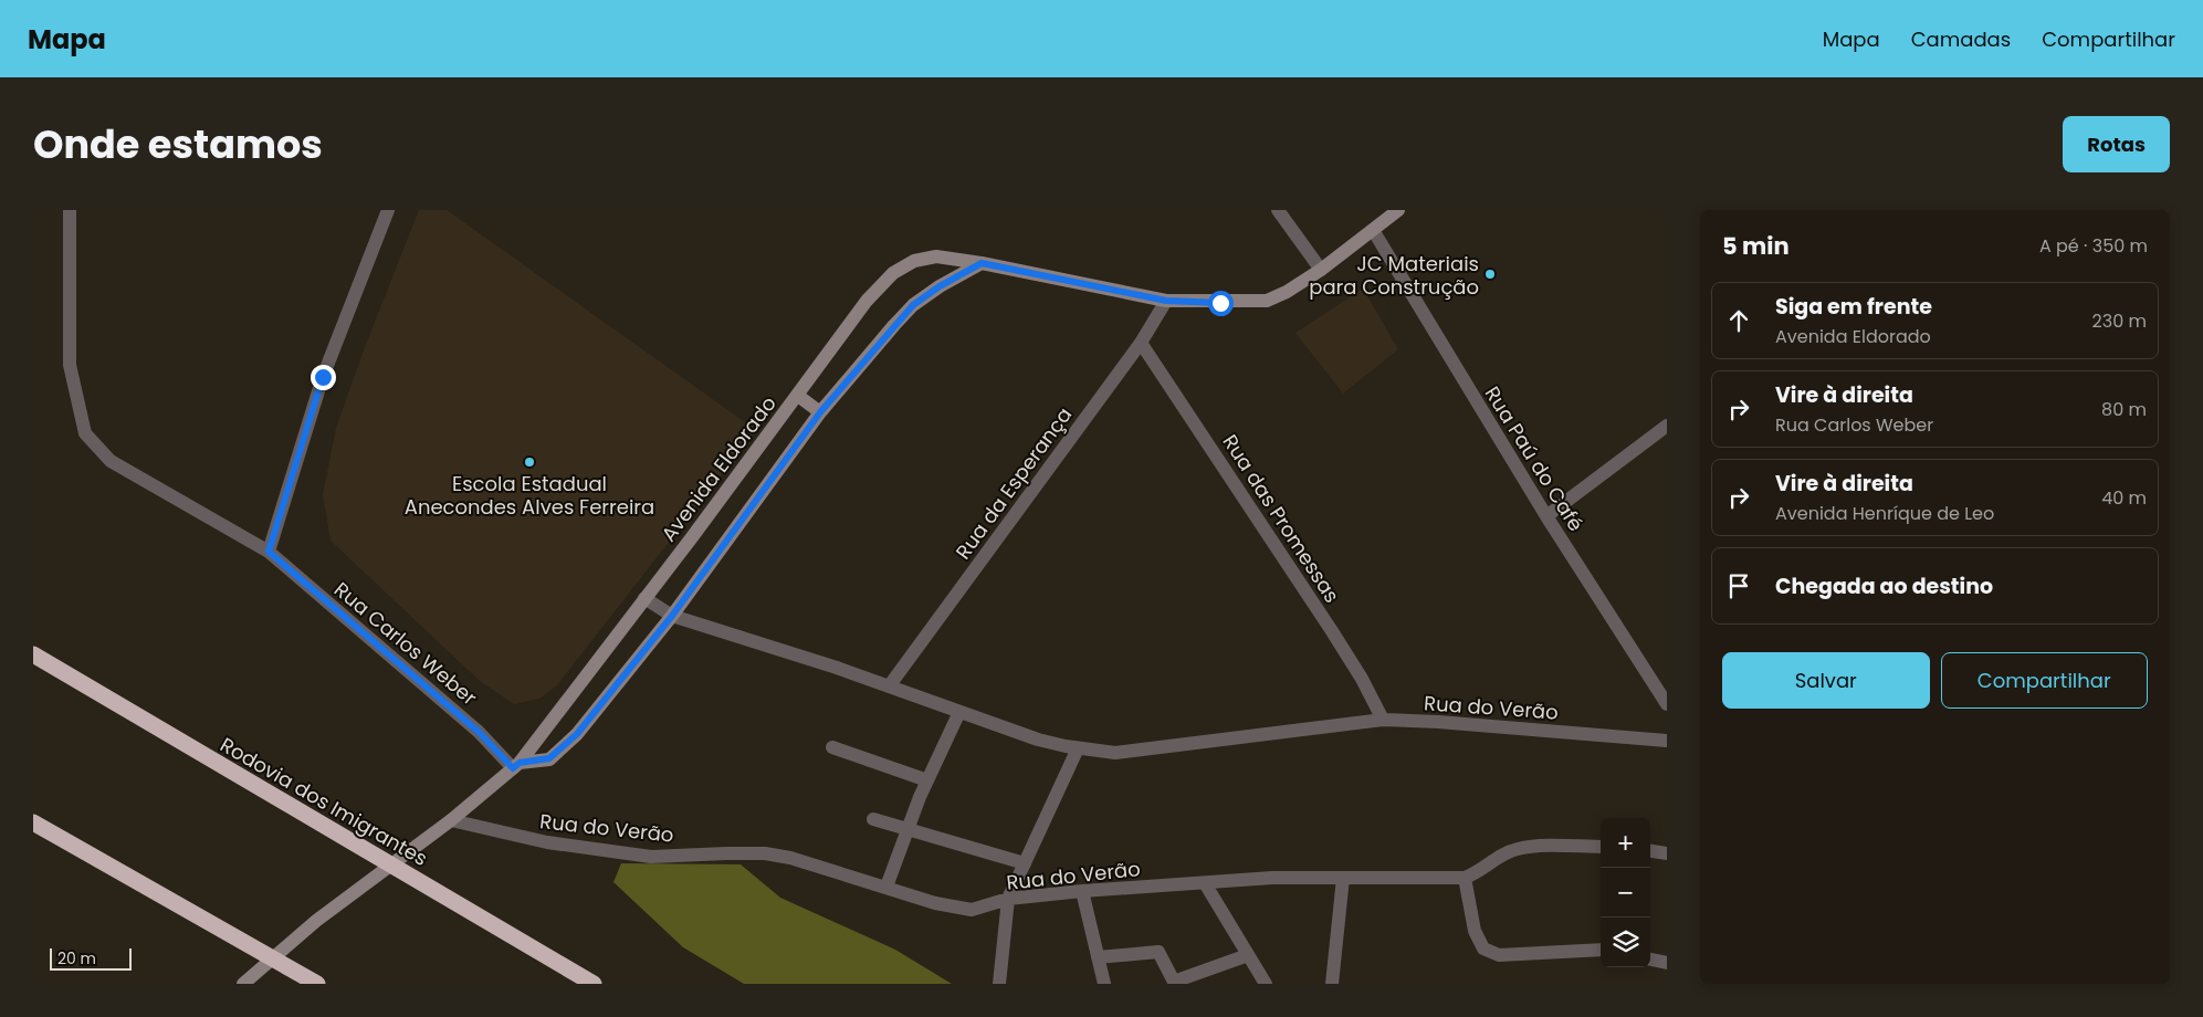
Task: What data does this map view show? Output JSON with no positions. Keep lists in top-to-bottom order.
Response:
{
  "streets": {
    "highway": ["Rodovia dos Imigrantes"],
    "main road": ["Avenida Eldorado"],
    "street": [
      "Rua Paú do Café",
      "Rua da Esperança",
      "Rua das Promessas",
      "Rua Carlos Weber",
      "Rua do Verão"
    ]
  },
  "crossings": [
    ["Rua Paú do Café", "Avenida Eldorado"],
    ["Avenida Eldorado", "Rua da Esperança"],
    ["Avenida Eldorado", "Rua Carlos Weber"],
    ["Avenida Eldorado", "Rua do Verão"],
    ["Rua da Esperança", "Rua das Promessas"],
    ["Rua da Esperança", "Rua do Verão"],
    ["Rua das Promessas", "Rua do Verão"]
  ],
  "places": ["JC Materiais para Construção", "Escola Estadual Anecondes Alves Ferreira"],
  "scale_bar": "20 m",
  "page": {
    "header": "Mapa",
    "nav": ["Mapa", "Camadas", "Compartilhar"],
    "title": "Onde estamos",
    "buttons": [
      "Rotas",
      ["Salvar", "Compartilhar"]
    ],
    "heading": ["5 min", "A pé · 350 m"],
    "list": [
      ["Siga em frente", "Avenida Eldorado", "230 m"],
      ["Vire à direita", "Rua Carlos Weber", "80 m"],
      ["Vire à direita", "Avenida Henríque de Leo", "40 m"],
      "Chegada ao destino"
    ],
    "map_buttons": ["+", "−"],
    "scale": "20 m"
  }
}
